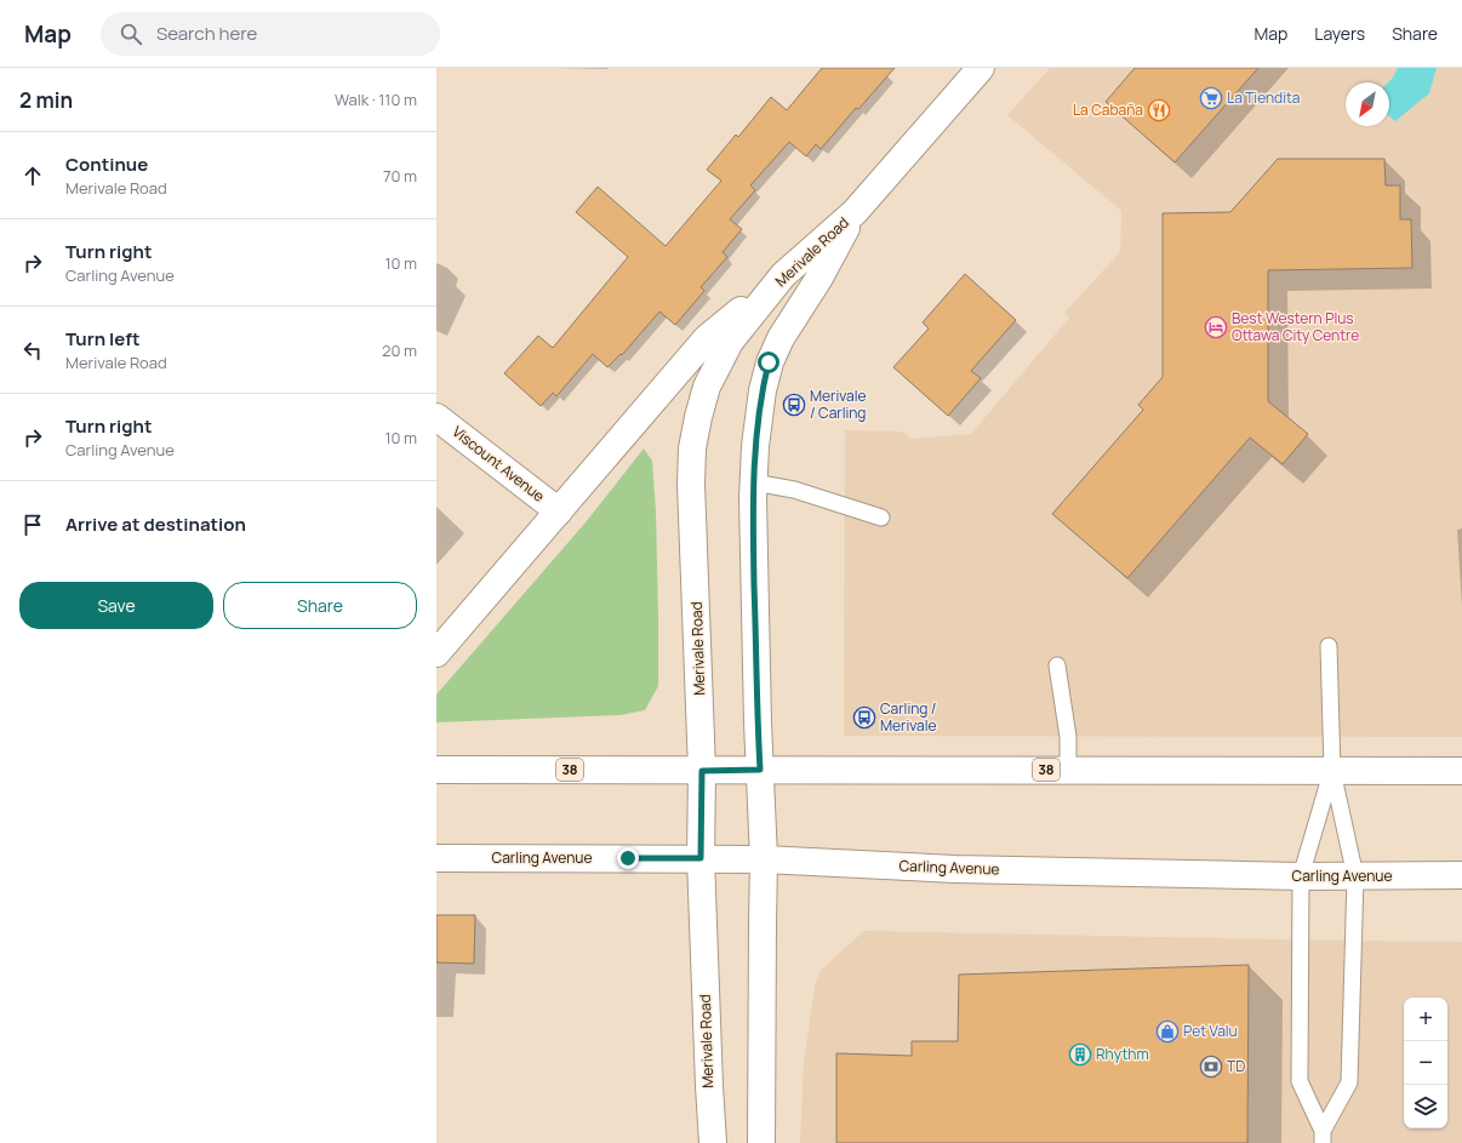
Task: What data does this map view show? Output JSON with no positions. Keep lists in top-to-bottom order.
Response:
{
  "streets": {
    "main road": [
      "Merivale Road",
      "Viscount Avenue",
      "38",
      "Carling Avenue"
    ]
  },
  "crossings": [
    ["Merivale Road", "38"],
    ["Merivale Road", "Carling Avenue"]
  ],
  "places": {
    "supermarket": ["La Tiendita"],
    "restaurant": ["La Cabaña"],
    "hotel": ["Best Western Plus Ottawa City Centre"],
    "bus stop": ["Merivale / Carling", "Carling / Merivale"],
    "shop": ["Pet Valu"],
    "building": ["Rhythm"],
    "bank": ["TD"]
  },
  "north": "bottom left",
  "page": {
    "header": "Map",
    "search": "Search here",
    "nav": ["Map", "Layers", "Share"],
    "heading": ["2 min", "Walk · 110 m"],
    "list": [
      ["Continue", "Merivale Road", "70 m"],
      ["Turn right", "Carling Avenue", "10 m"],
      ["Turn left", "Merivale Road", "20 m"],
      ["Turn right", "Carling Avenue", "10 m"],
      "Arrive at destination"
    ],
    "buttons": ["Save", "Share"],
    "map_buttons": ["+", "−"]
  }
}
